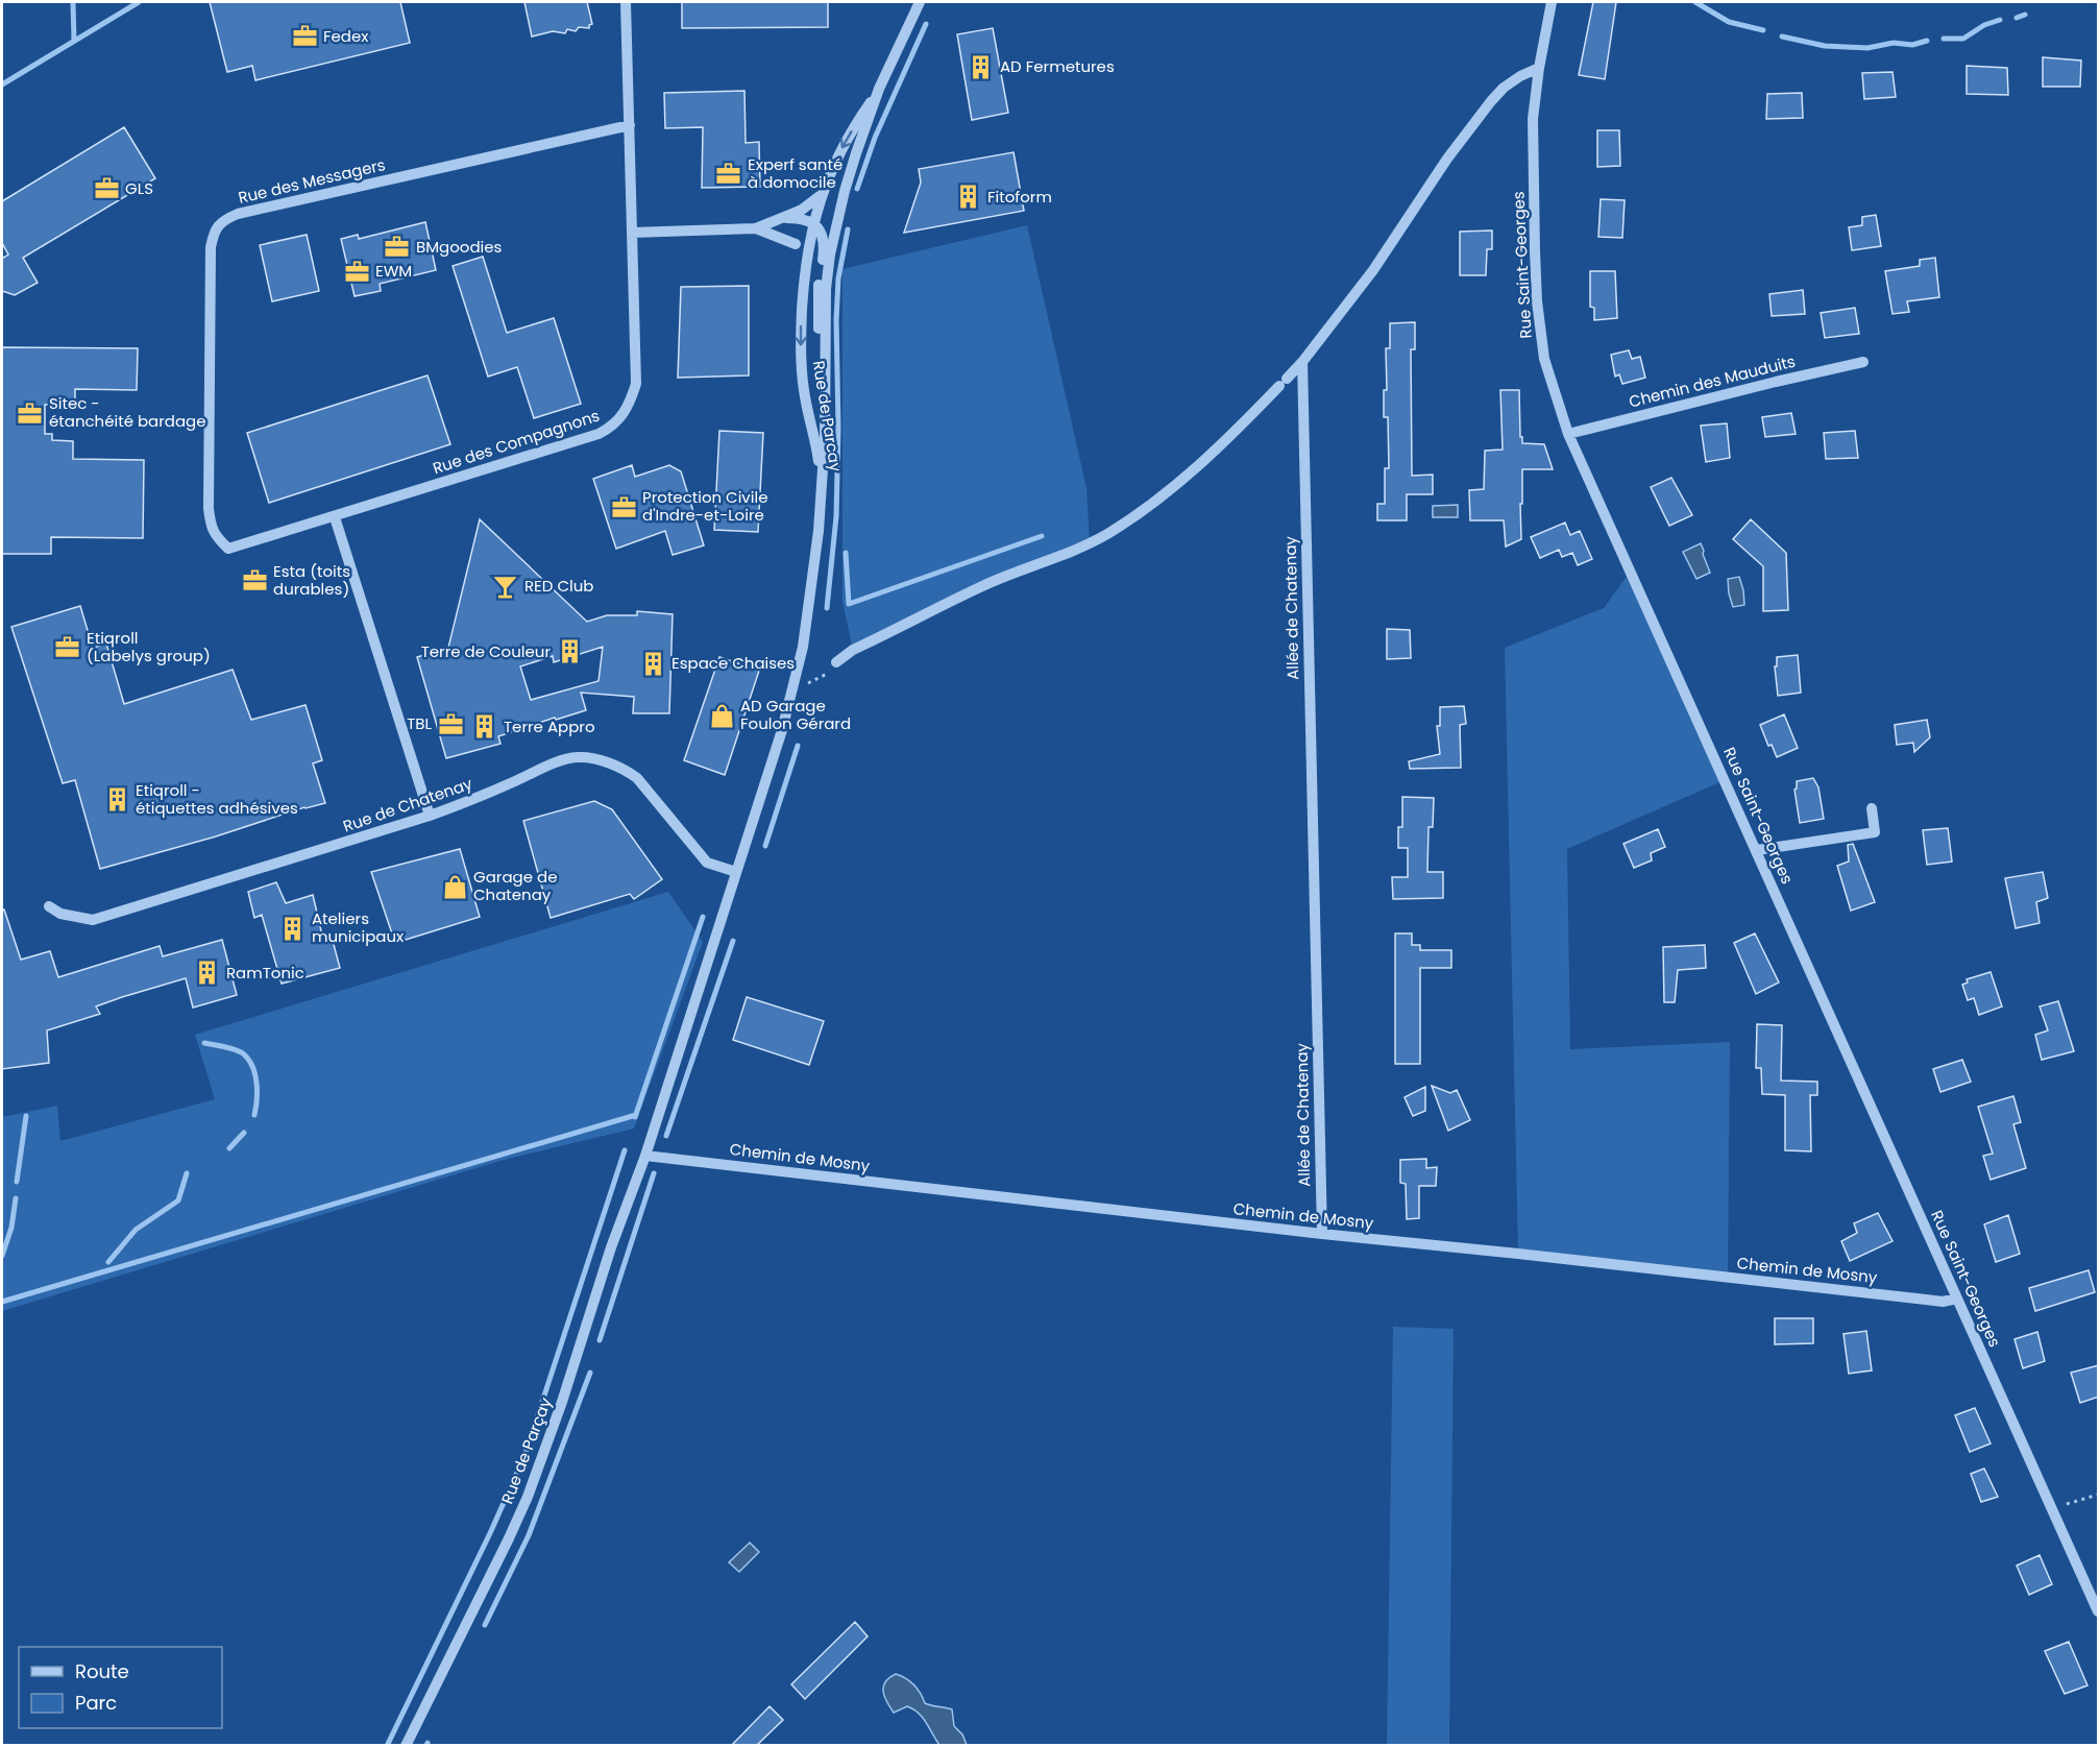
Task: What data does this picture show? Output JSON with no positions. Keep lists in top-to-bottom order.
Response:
{
  "streets": {
    "street": [
      "Rue des Messagers",
      "Rue Saint-Georges",
      "Chemin des Mauduits",
      "Rue de Parcay",
      "Rue des Compagnons",
      "Allée de Chatenay",
      "Rue de Chatenay",
      "Chemin de Mosny",
      "Rue de Parçay"
    ]
  },
  "crossings": [
    ["Rue des Messagers", "Rue des Compagnons"],
    ["Rue Saint-Georges", "Chemin des Mauduits"],
    ["Rue Saint-Georges", "Chemin de Mosny"],
    ["Rue de Parcay", "Rue de Parçay"],
    ["Allée de Chatenay", "Chemin de Mosny"],
    ["Rue de Chatenay", "Rue de Parçay"],
    ["Chemin de Mosny", "Rue de Parçay"]
  ],
  "places": {
    "office": [
      "Fedex",
      "Experf santé à domocile",
      "GLS",
      "BMgoodies",
      "EWM",
      "Sitec - étanchéité bardage",
      "Protection Civile d'Indre-et-Loire",
      "Esta (toits durables)",
      "Etiqroll (Labelys group)",
      "TBL"
    ],
    "building": [
      "AD Fermetures",
      "Fitoform",
      "Terre de Couleur",
      "Espace Chaises",
      "Terre Appro",
      "Etiqroll - étiquettes adhésives",
      "Ateliers municipaux",
      "RamTonic"
    ],
    "bar": ["RED Club"],
    "shop": ["AD Garage Foulon Gérard", "Garage de Chatenay"]
  },
  "legend": ["Route", "Parc"]
}
